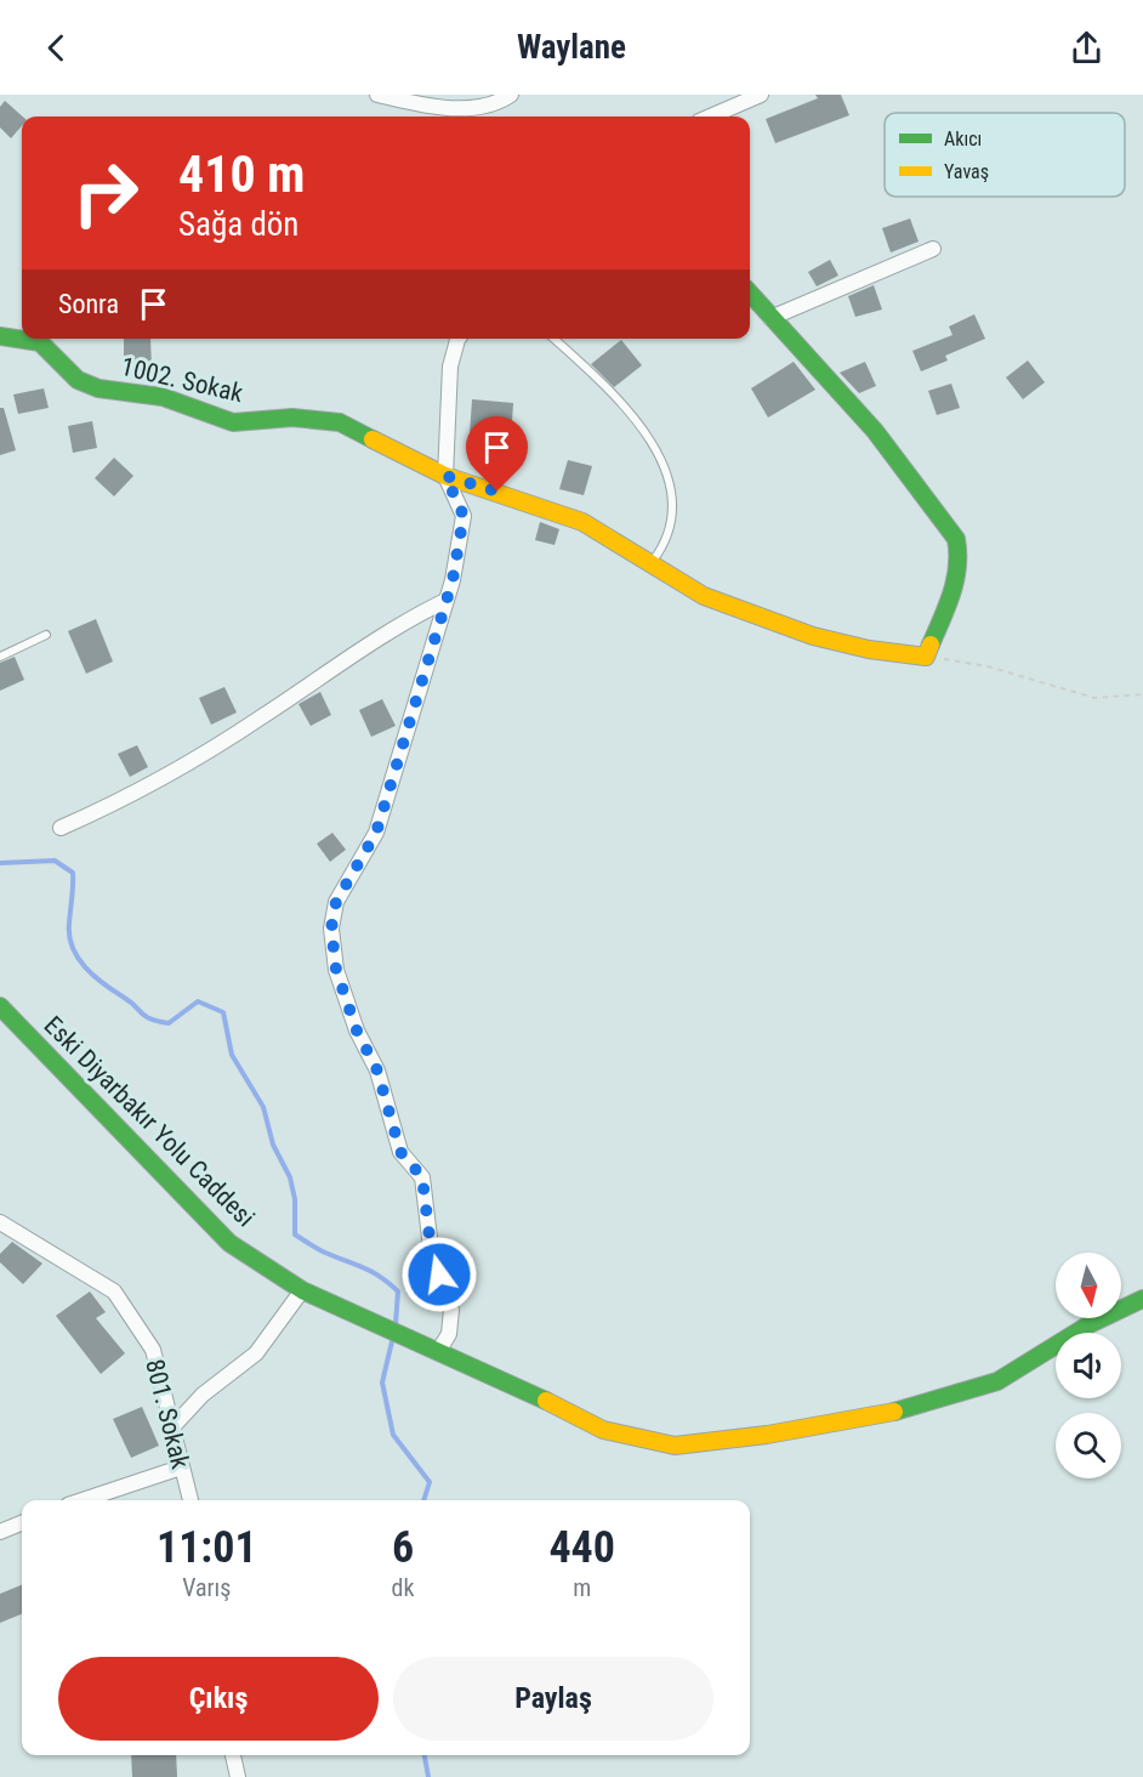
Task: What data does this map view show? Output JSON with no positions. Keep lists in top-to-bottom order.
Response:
{
  "streets": {
    "street": ["1002. Sokak", "Eski Diyarbakır Yolu Caddesi", "801. Sokak"]
  },
  "legend": ["Akıcı", "Yavaş"],
  "north": "bottom",
  "page": {
    "header": "Waylane",
    "turn": ["410 m", "Sağa dön"],
    "then": "Sonra",
    "eta": [
      "11:01",
      "Varış",
      "6",
      "dk",
      "440",
      "m"
    ],
    "buttons": ["Çıkış", "Paylaş"]
  }
}
